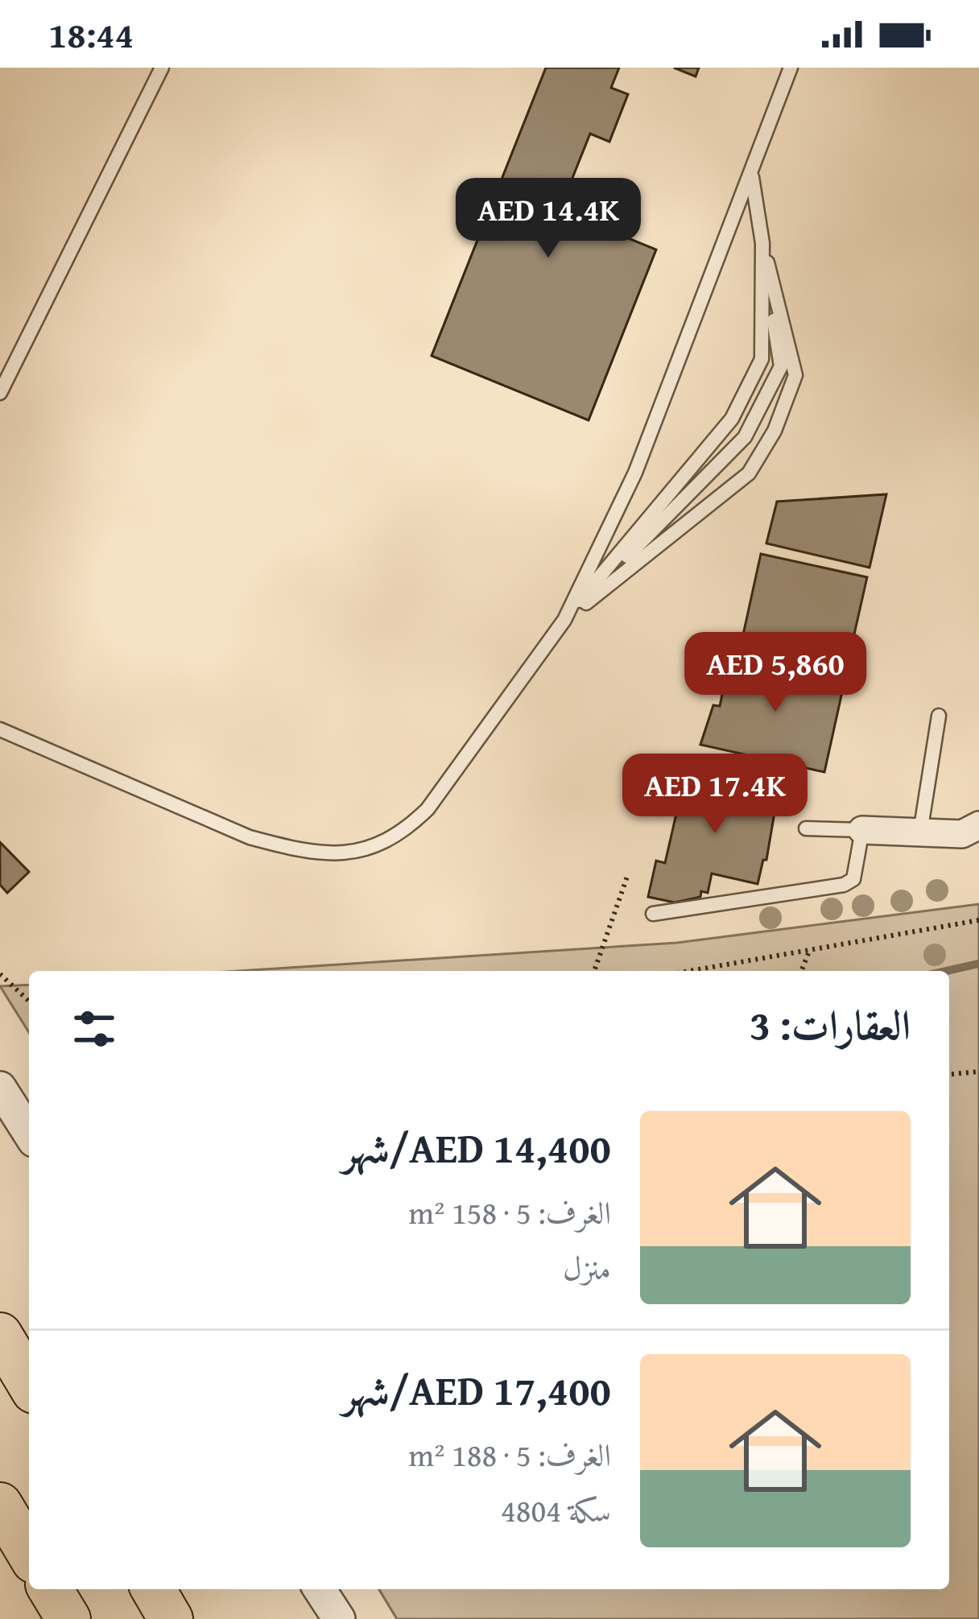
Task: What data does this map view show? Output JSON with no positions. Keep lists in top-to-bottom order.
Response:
{
  "page": {
    "status": "18:44",
    "price": ["AED 14.4K", "AED 5,860", "AED 17.4K"],
    "heading": "العقارات: 3",
    "list": [
      {
        "name": "AED 14,400/شهر",
        "note": "الغرف: 5 · 158 m² · منزل"
      },
      {
        "name": "AED 17,400/شهر",
        "note": "الغرف: 5 · 188 m² · سكة 4804"
      }
    ]
  }
}
